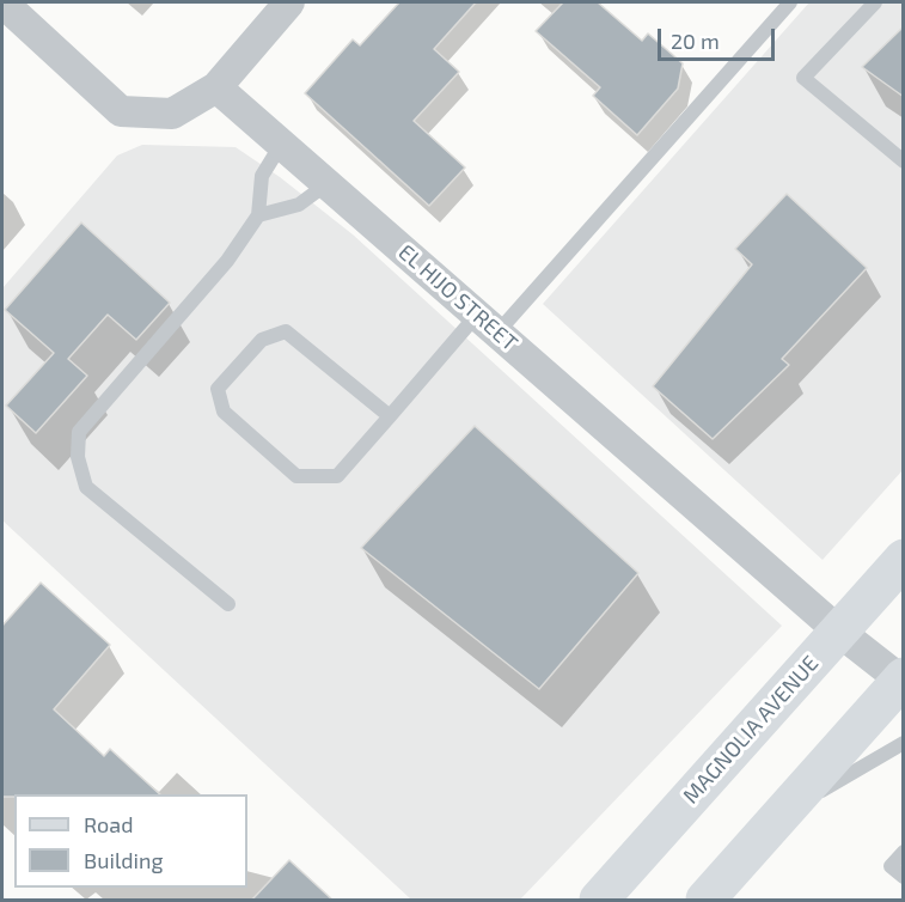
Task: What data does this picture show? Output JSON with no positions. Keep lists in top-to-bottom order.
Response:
{
  "streets": {
    "main road": ["MAGNOLIA AVENUE"],
    "street": ["EL HIJO STREET"]
  },
  "crossings": [
    ["EL HIJO STREET", "MAGNOLIA AVENUE"]
  ],
  "legend": ["Road", "Building"],
  "scale_bar": "20 m"
}
